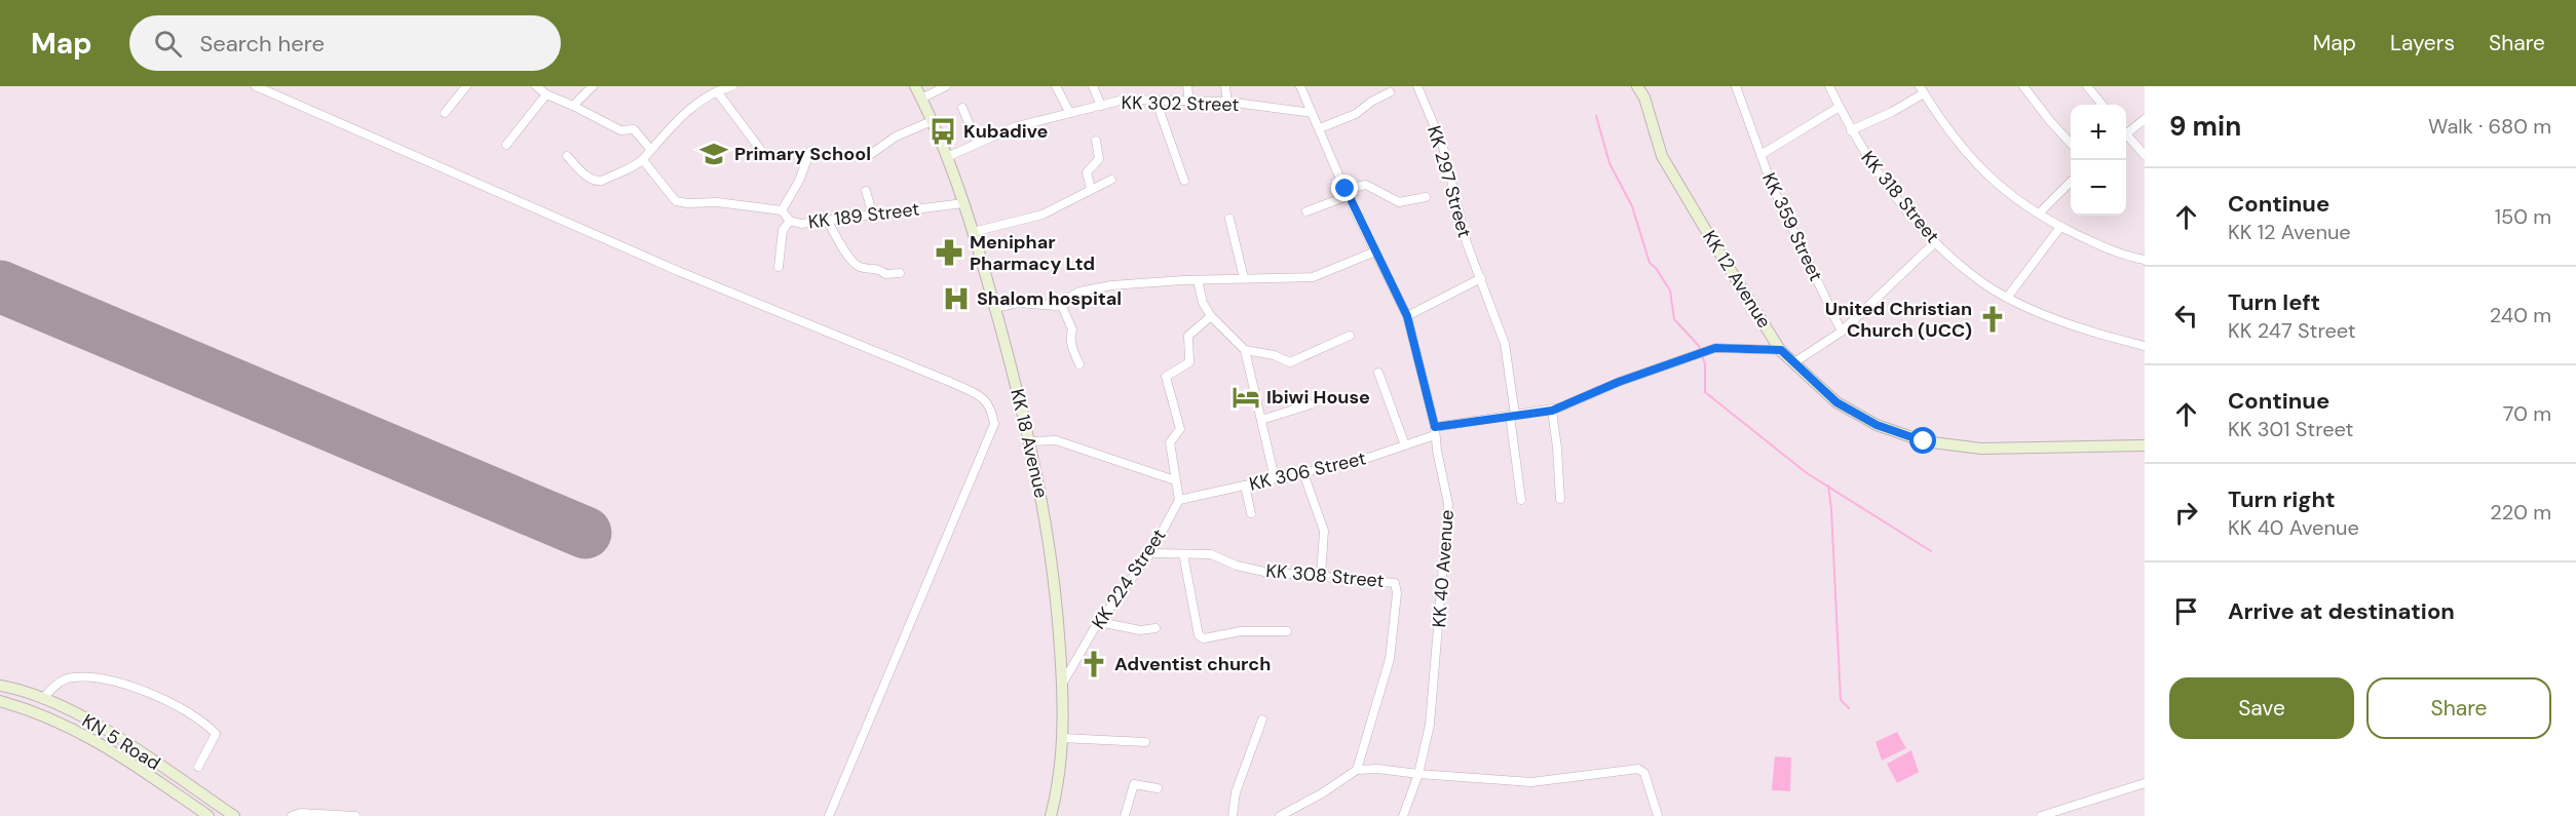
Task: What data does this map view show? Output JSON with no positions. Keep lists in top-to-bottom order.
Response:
{
  "streets": {
    "main road": ["KK 12 Avenue", "KK 18 Avenue", "KN 5 Road"],
    "street": [
      "KK 302 Street",
      "KK 297 Street",
      "KK 318 Street",
      "KK 189 Street",
      "KK 359 Street",
      "KK 306 Street",
      "KK 40 Avenue",
      "KK 308 Street",
      "KK 224 Street"
    ]
  },
  "crossings": [
    ["KK 302 Street", "KK 18 Avenue"],
    ["KK 302 Street", "KK 40 Avenue"],
    ["KK 297 Street", "KK 306 Street"],
    ["KK 318 Street", "KK 359 Street"],
    ["KK 189 Street", "KK 18 Avenue"],
    ["KK 12 Avenue", "KK 306 Street"],
    ["KK 18 Avenue", "KK 224 Street"],
    ["KK 306 Street", "KK 40 Avenue"],
    ["KK 306 Street", "KK 224 Street"],
    ["KK 308 Street", "KK 224 Street"]
  ],
  "places": {
    "bus stop": ["Kubadive"],
    "school or university": ["Primary School"],
    "pharmacy": ["Meniphar Pharmacy Ltd"],
    "hospital": ["Shalom hospital"],
    "church": ["United Christian Church (UCC)", "Adventist church"],
    "hotel": ["Ibiwi House"]
  },
  "page": {
    "header": "Map",
    "search": "Search here",
    "nav": ["Map", "Layers", "Share"],
    "heading": ["9 min", "Walk · 680 m"],
    "map_buttons": ["+", "−"],
    "list": [
      ["Continue", "KK 12 Avenue", "150 m"],
      ["Turn left", "KK 247 Street", "240 m"],
      ["Continue", "KK 301 Street", "70 m"],
      ["Turn right", "KK 40 Avenue", "220 m"],
      "Arrive at destination"
    ],
    "buttons": ["Save", "Share"]
  }
}
